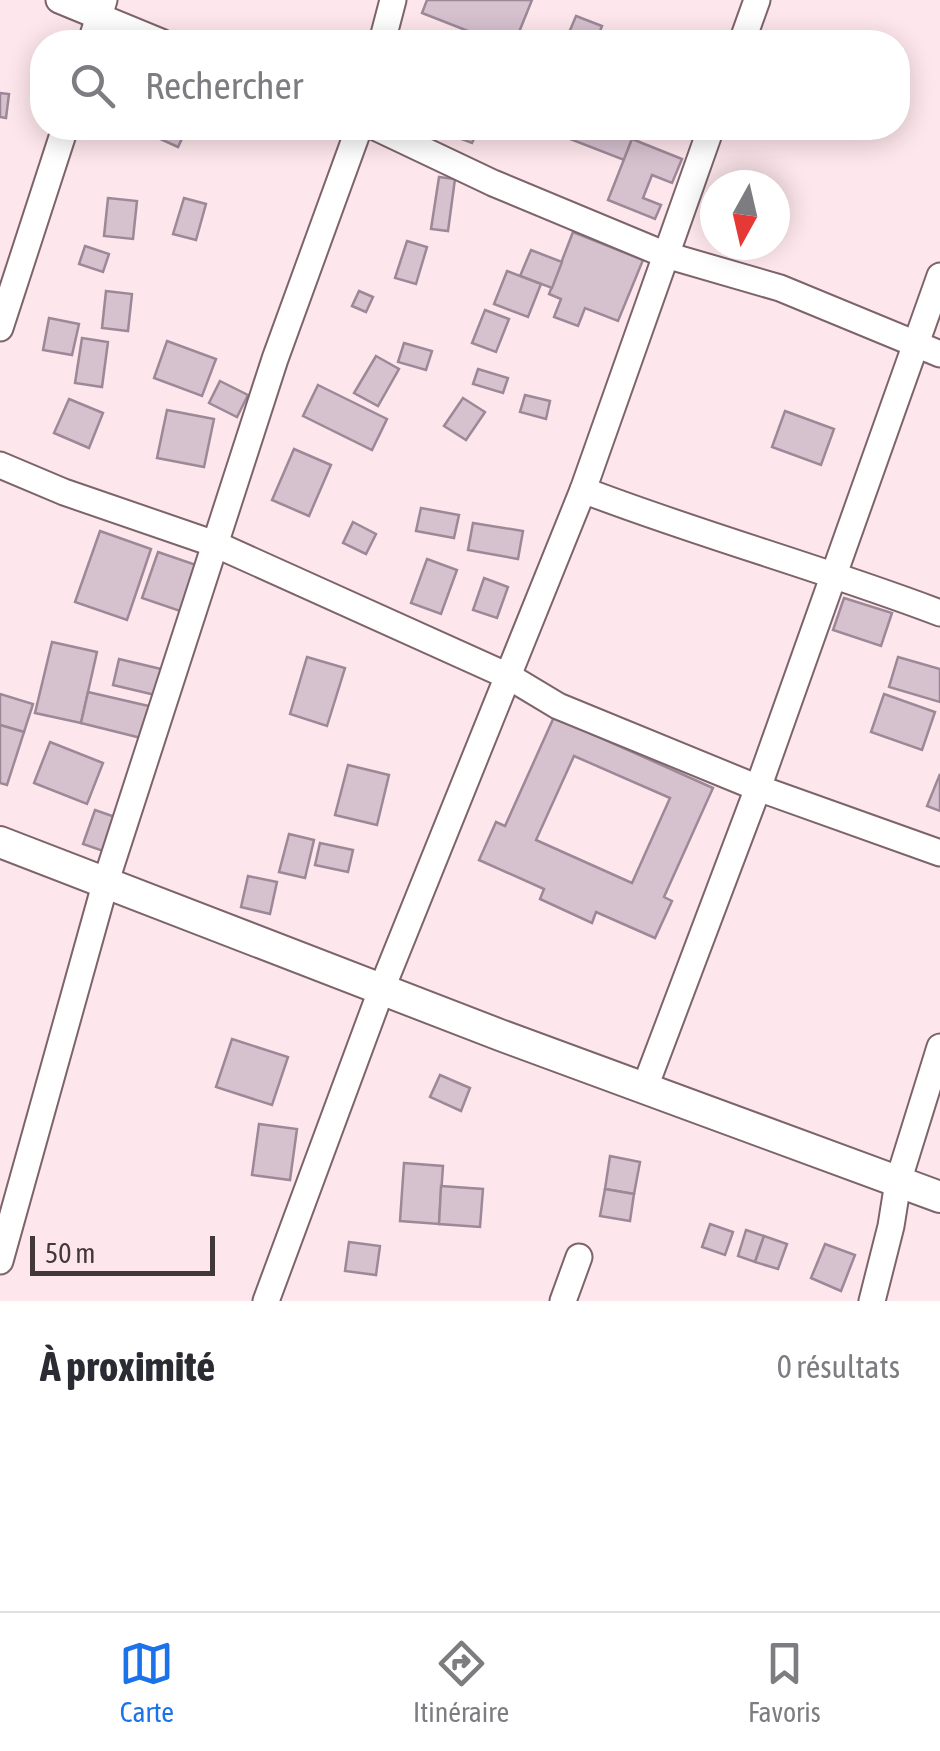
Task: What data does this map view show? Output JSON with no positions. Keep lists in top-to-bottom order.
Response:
{
  "scale_bar": "50 m",
  "north": "bottom",
  "page": {
    "search": "Rechercher",
    "scale": "50 m",
    "heading": ["À proximité", "0 résultats"],
    "nav": ["Carte", "Itinéraire", "Favoris"]
  }
}
